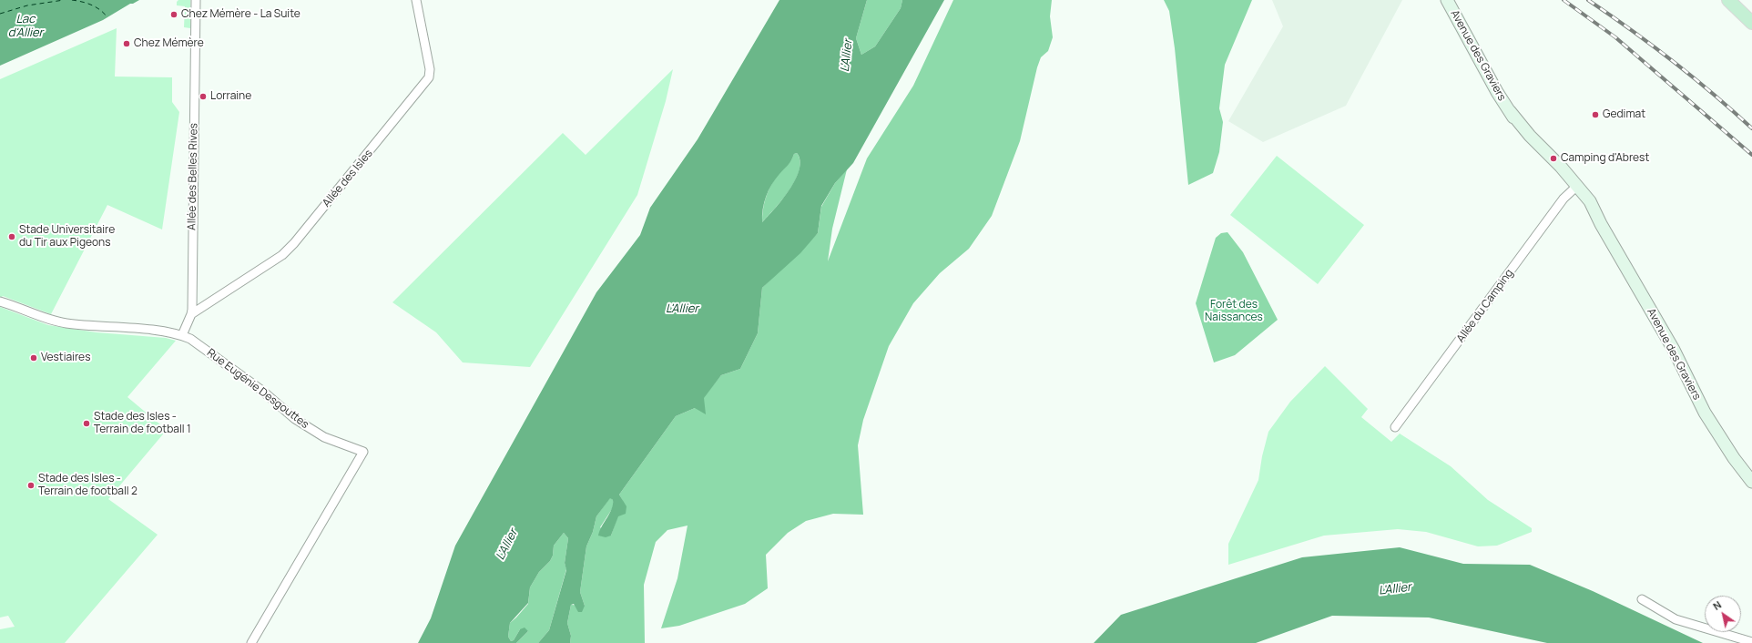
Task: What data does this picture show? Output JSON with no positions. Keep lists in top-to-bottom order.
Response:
{
  "streets": {
    "street": [
      "Avenue des Graviers",
      "Allée des Belles Rives",
      "Allée des Isles",
      "Allée du Camping",
      "Rue Eugénie Desgouttes"
    ]
  },
  "crossings": [
    ["Avenue des Graviers", "Allée du Camping"],
    ["Allée des Belles Rives", "Allée des Isles"],
    ["Allée des Belles Rives", "Rue Eugénie Desgouttes"]
  ],
  "water": ["Lac d'Allier", "L'Allier"],
  "parks": ["Forêt des Naissances"],
  "places": [
    "Chez Mémère - La Suite",
    "Chez Mémère",
    "Lorraine",
    "Gedimat",
    "Camping d'Abrest",
    "Stade Universitaire du Tir aux Pigeons",
    "Vestiaires",
    "Stade des Isles - Terrain de football 1",
    "Stade des Isles - Terrain de football 2"
  ],
  "north": "top left"
}
